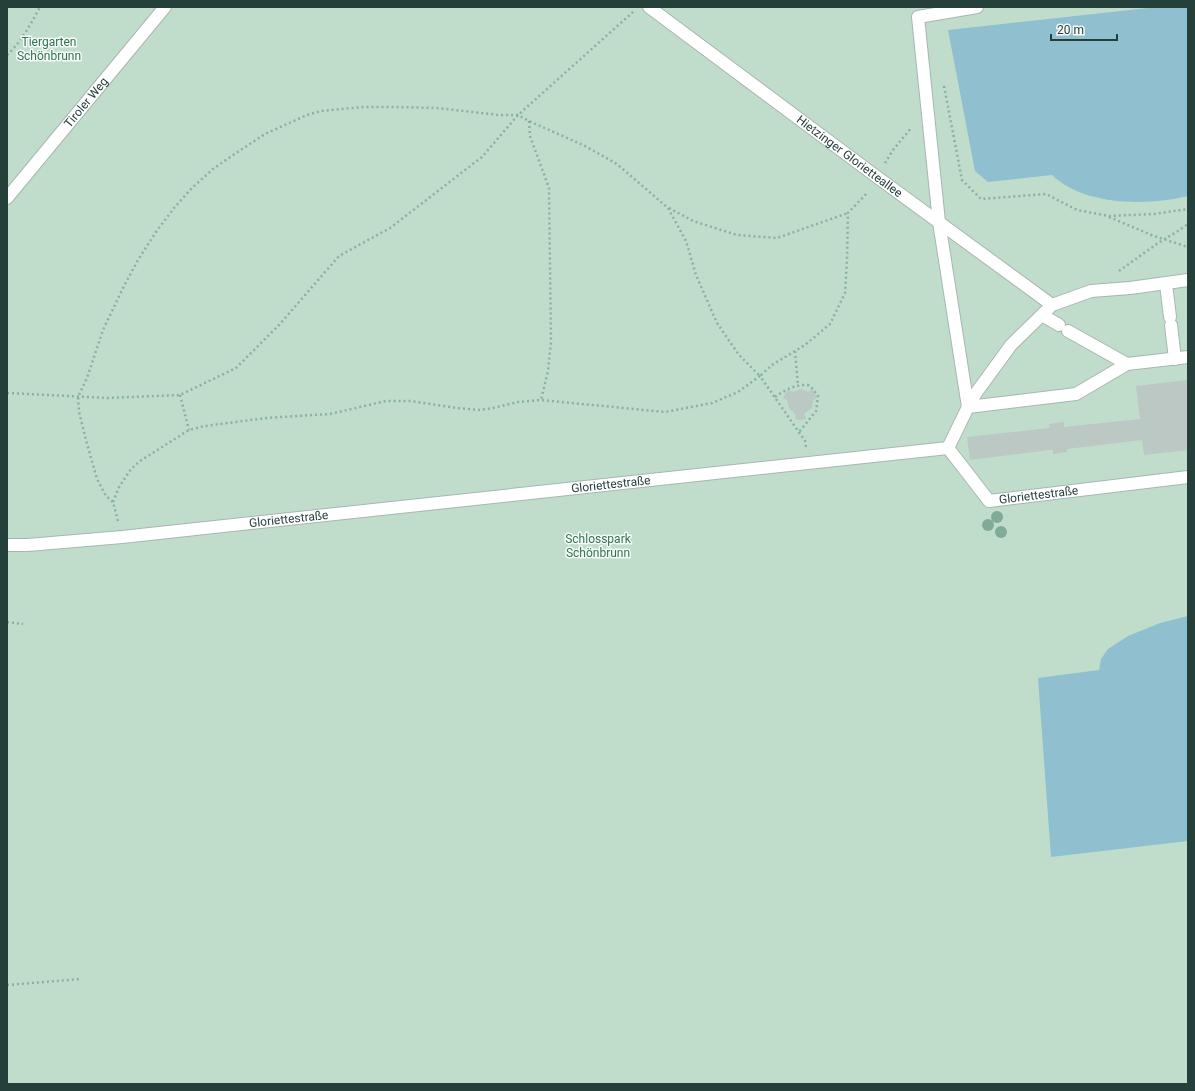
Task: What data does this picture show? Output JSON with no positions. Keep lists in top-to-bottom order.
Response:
{
  "streets": {
    "street": ["Tiroler Weg", "Hietzinger Glorietteallee", "Gloriettestraße"]
  },
  "parks": ["Tiergarten Schönbrunn", "Schlosspark Schönbrunn"],
  "scale_bar": "20 m"
}
